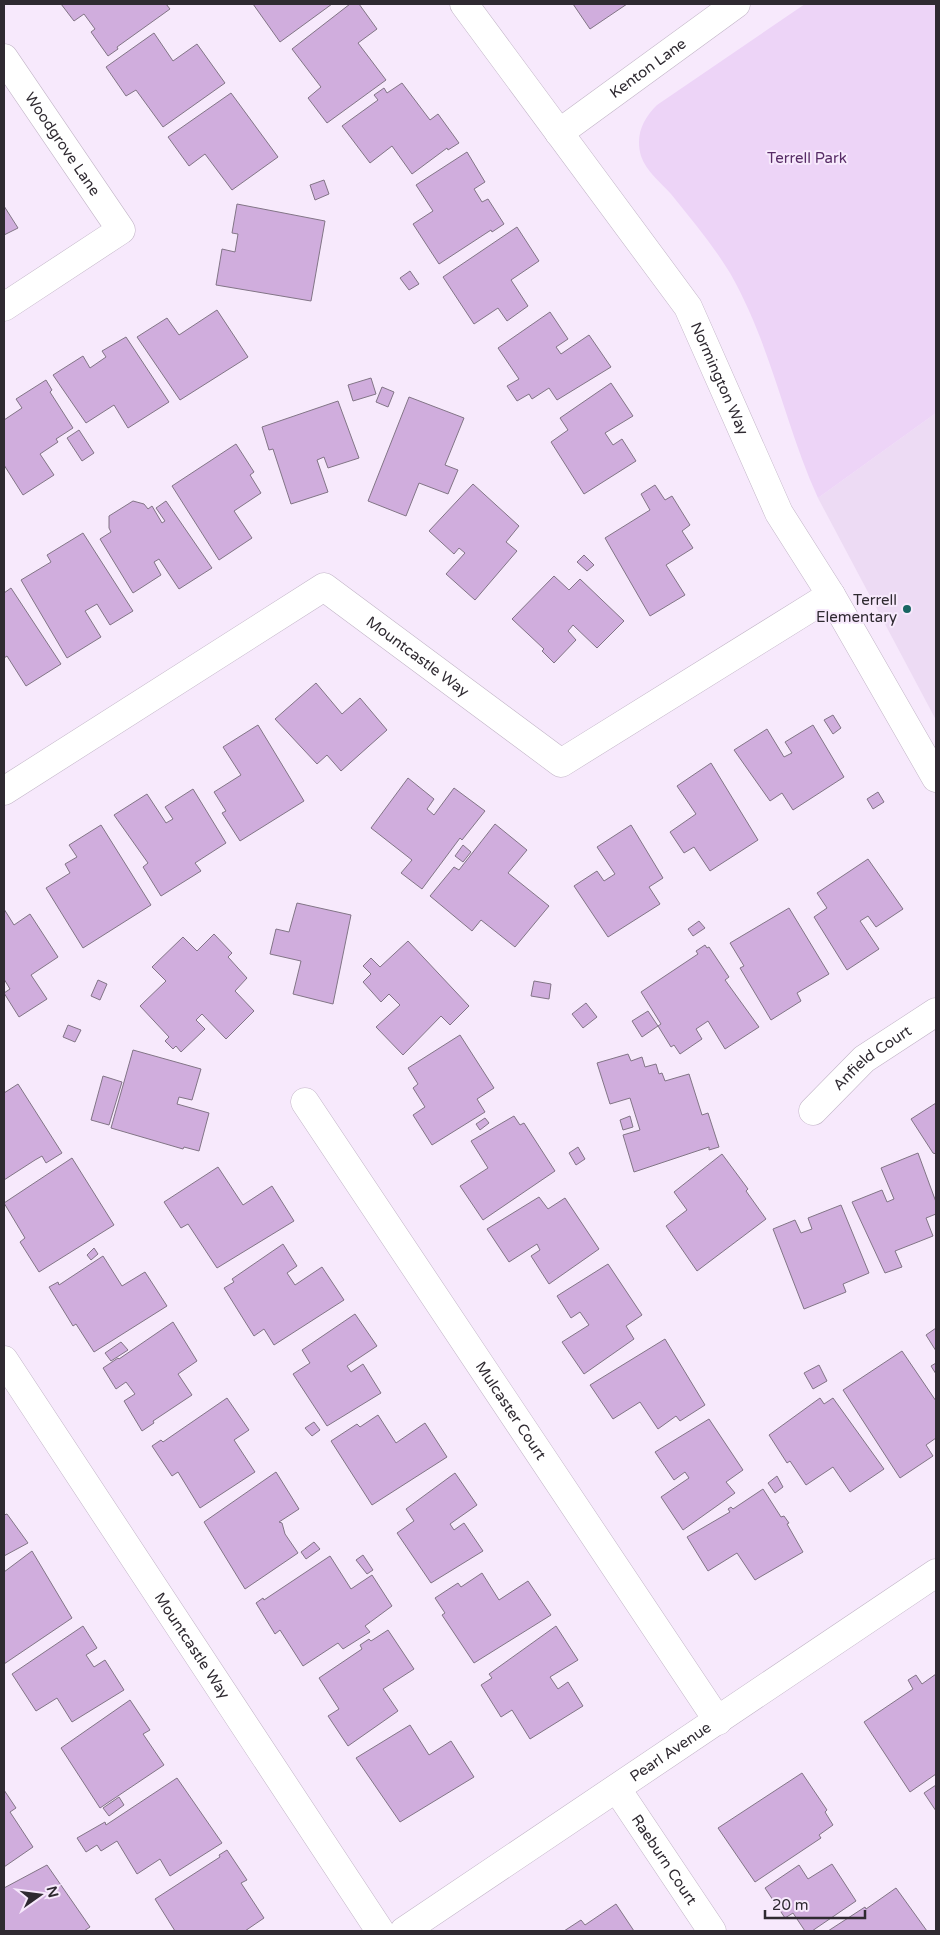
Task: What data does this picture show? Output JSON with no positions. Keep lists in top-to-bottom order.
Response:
{
  "streets": {
    "street": [
      "Kenton Lane",
      "Woodgrove Lane",
      "Normington Way",
      "Mountcastle Way",
      "Anfield Court",
      "Mulcaster Court",
      "Pearl Avenue",
      "Raeburn Court"
    ]
  },
  "crossings": [
    ["Kenton Lane", "Normington Way"],
    ["Normington Way", "Mountcastle Way"],
    ["Mulcaster Court", "Pearl Avenue"],
    ["Pearl Avenue", "Raeburn Court"]
  ],
  "parks": ["Terrell Park"],
  "places": ["Terrell Elementary"],
  "scale_bar": "20 m",
  "north": "right"
}
